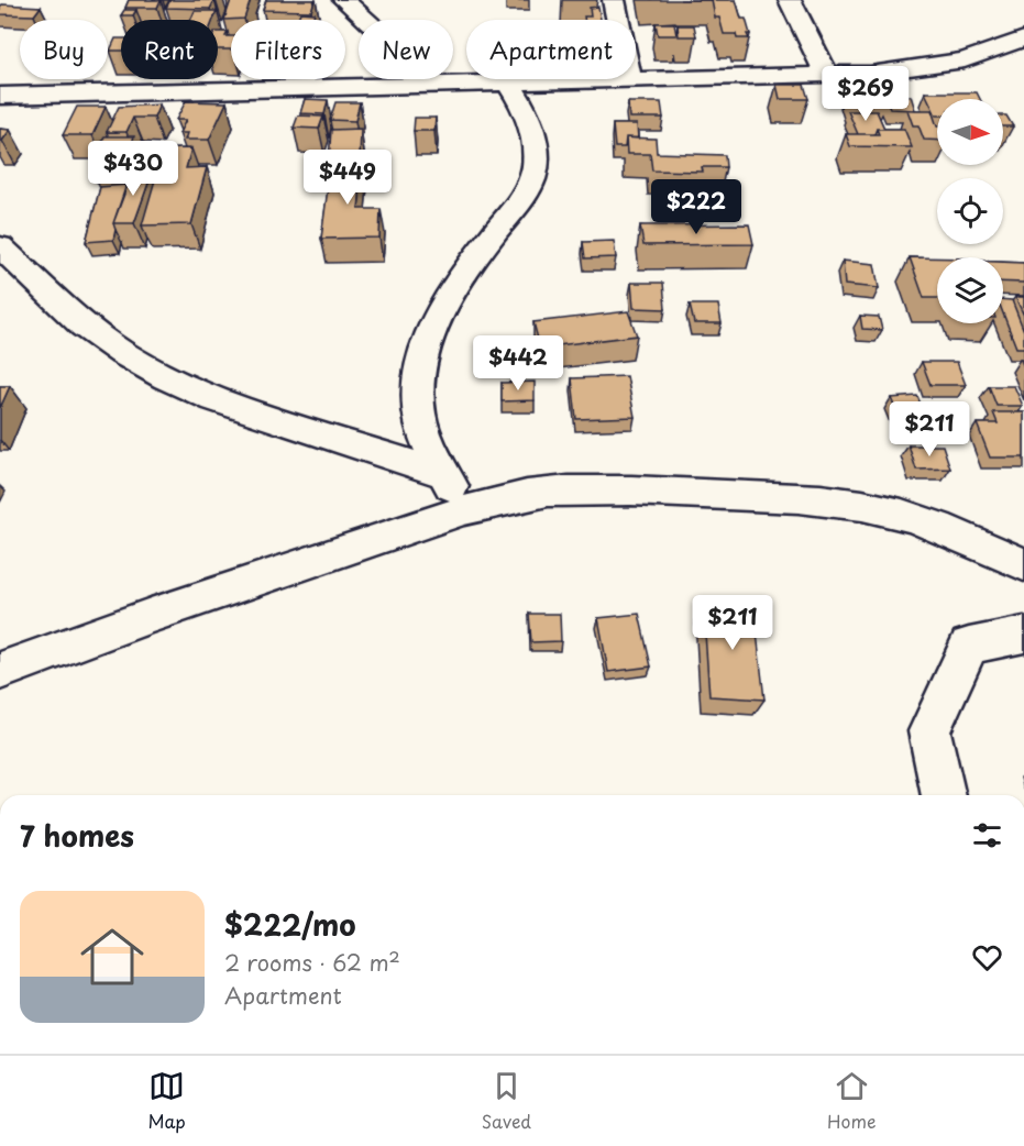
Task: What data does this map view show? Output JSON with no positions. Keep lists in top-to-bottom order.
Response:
{
  "north": "right",
  "page": {
    "chip": [
      "Buy",
      "Rent",
      "Filters",
      "New",
      "Apartment"
    ],
    "price": [
      "$269",
      "$430",
      "$449",
      "$222",
      "$442",
      "$211",
      "$211"
    ],
    "heading": "7 homes",
    "list": [
      {
        "name": "$222/mo",
        "note": "2 rooms · 62 m² · Apartment"
      }
    ],
    "tabs": ["Map", "Saved", "Home"]
  }
}
